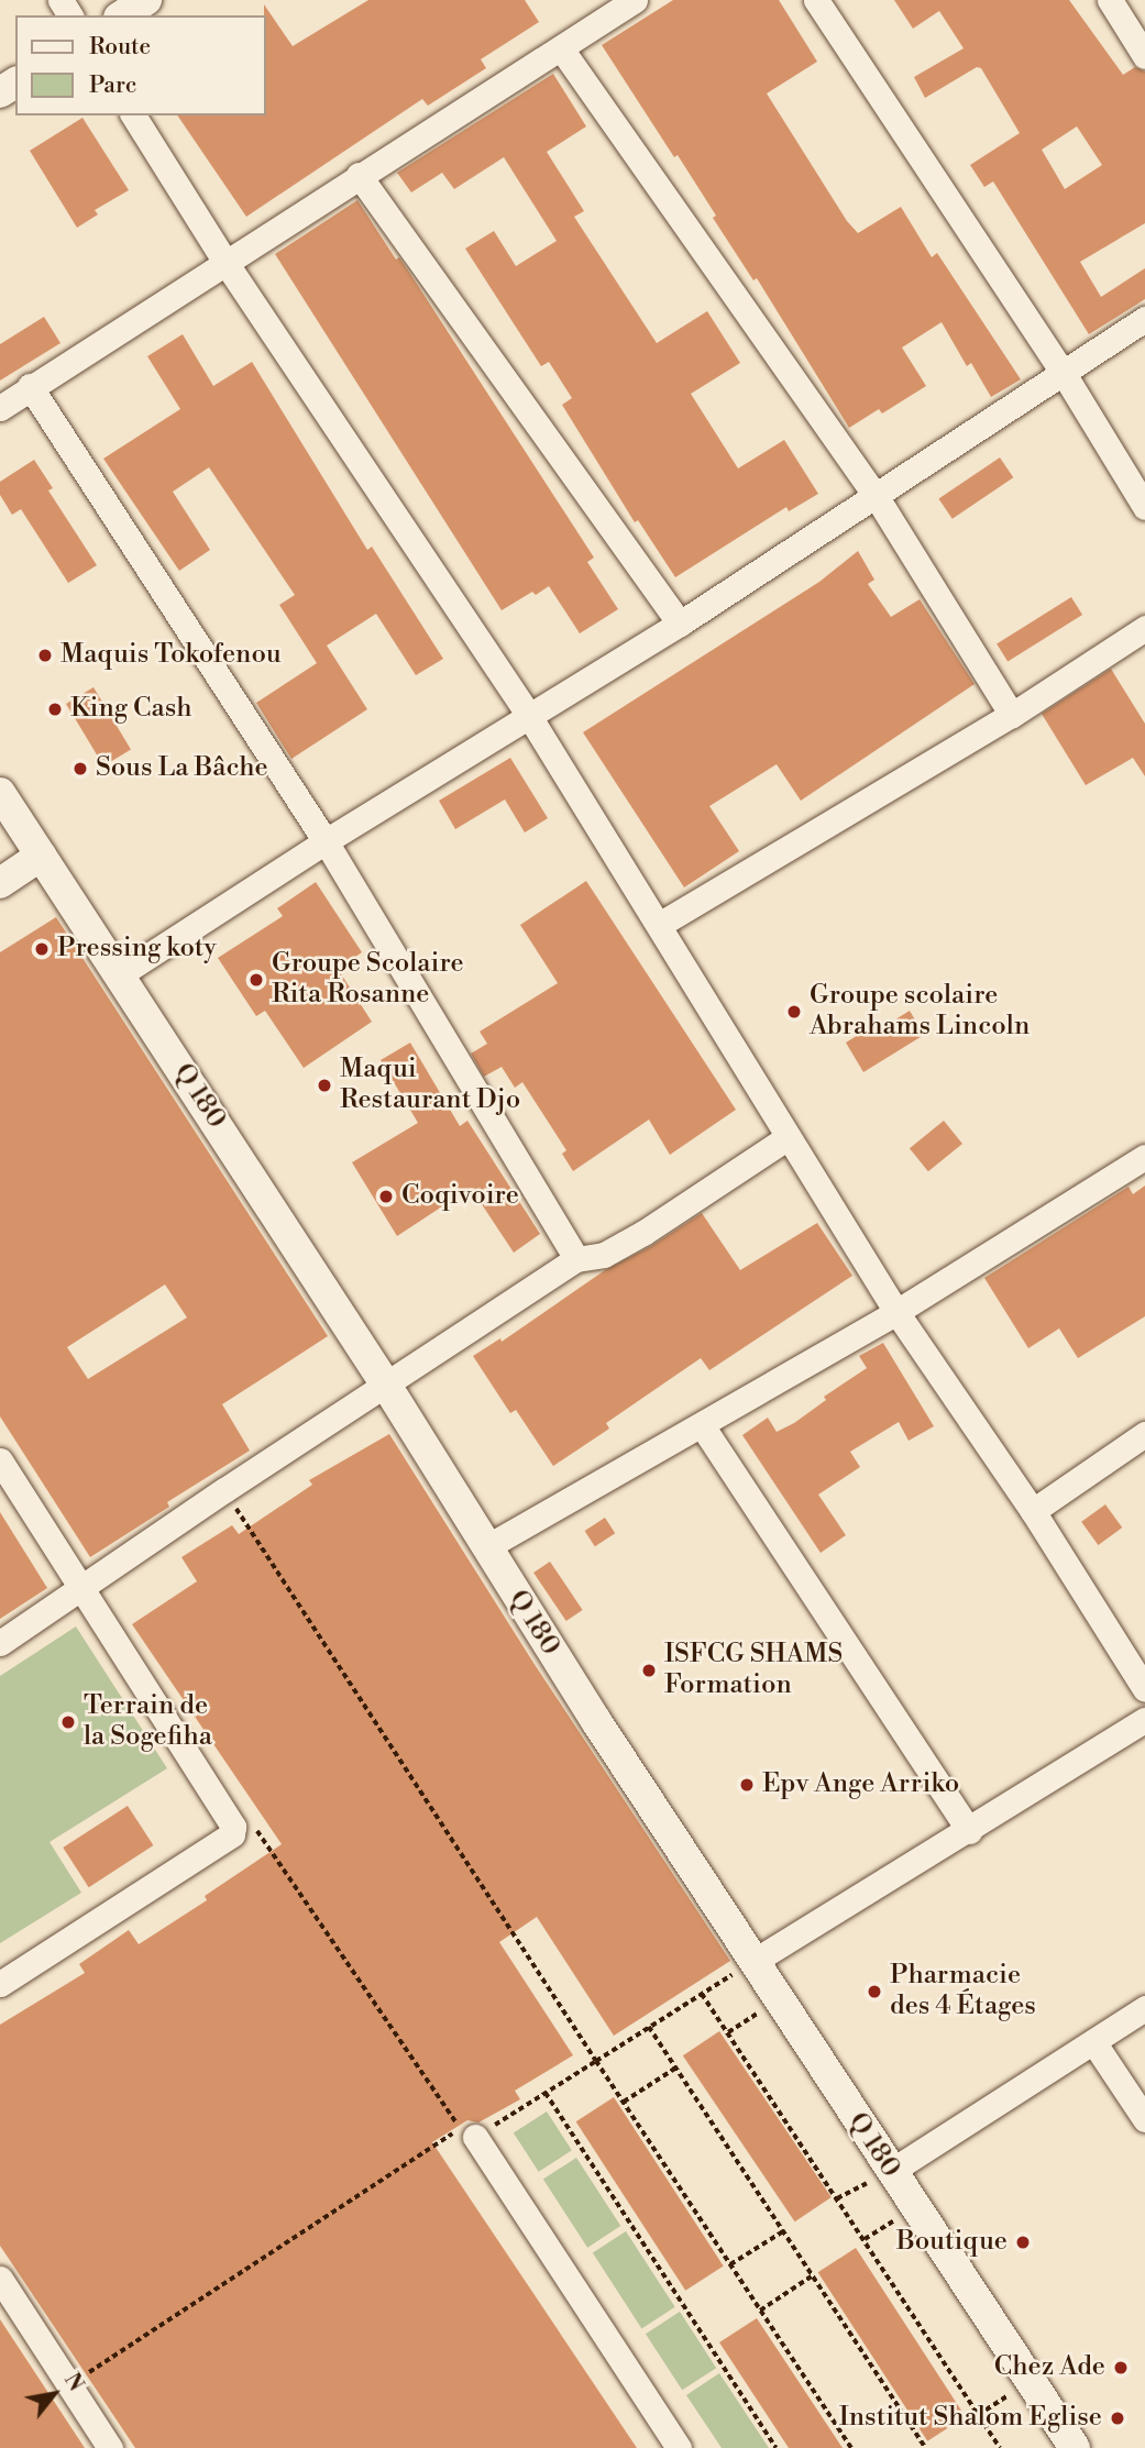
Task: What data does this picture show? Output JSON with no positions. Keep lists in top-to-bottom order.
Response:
{
  "streets": {
    "street": ["Q 180"]
  },
  "places": [
    "Maquis Tokofenou",
    "King Cash",
    "Sous La Bâche",
    "Pressing koty",
    "Groupe Scolaire Rita Rosanne",
    "Groupe scolaire Abrahams Lincoln",
    "Maqui Restaurant Djo",
    "Coqivoire",
    "ISFCG SHAMS Formation",
    "Terrain de la Sogefiha",
    "Epv Ange Arriko",
    "Pharmacie des 4 Étages",
    "Boutique",
    "Chez Ade",
    "Institut Shalom Eglise"
  ],
  "legend": ["Route", "Parc"],
  "north": "top right"
}
